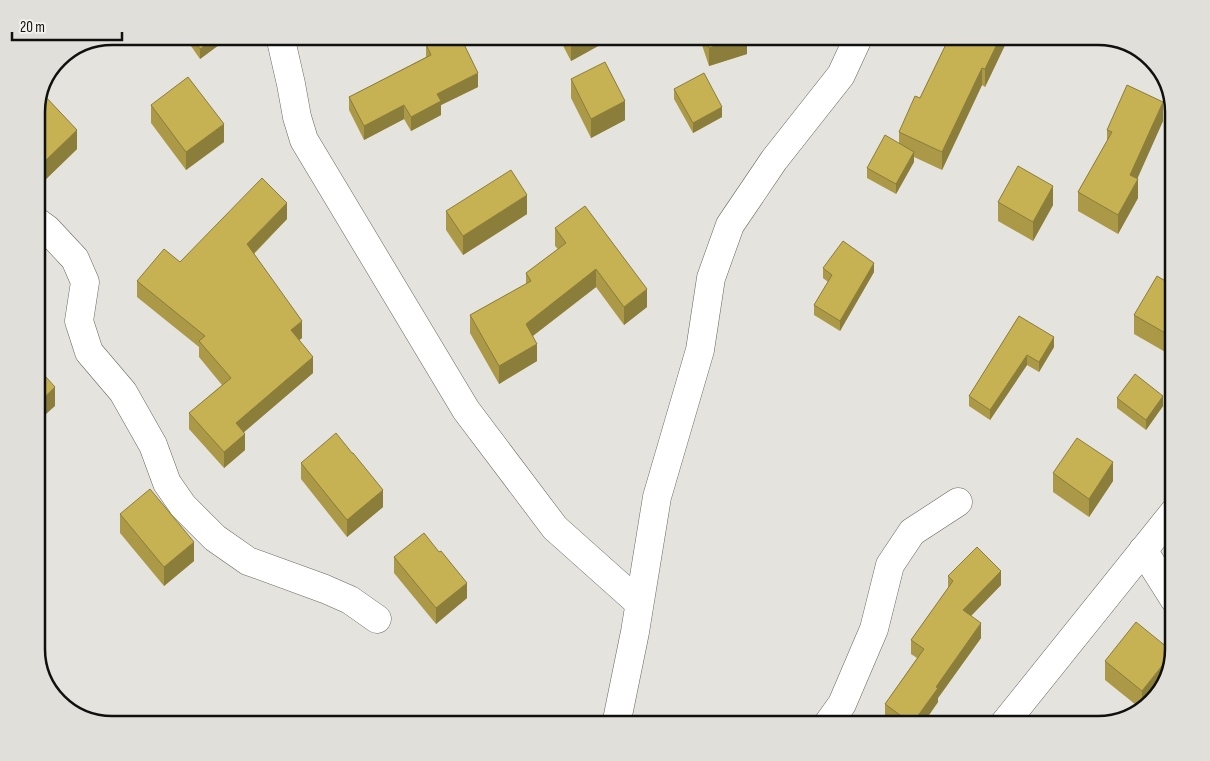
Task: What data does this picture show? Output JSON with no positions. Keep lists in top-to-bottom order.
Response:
{
  "scale_bar": "20 m"
}
